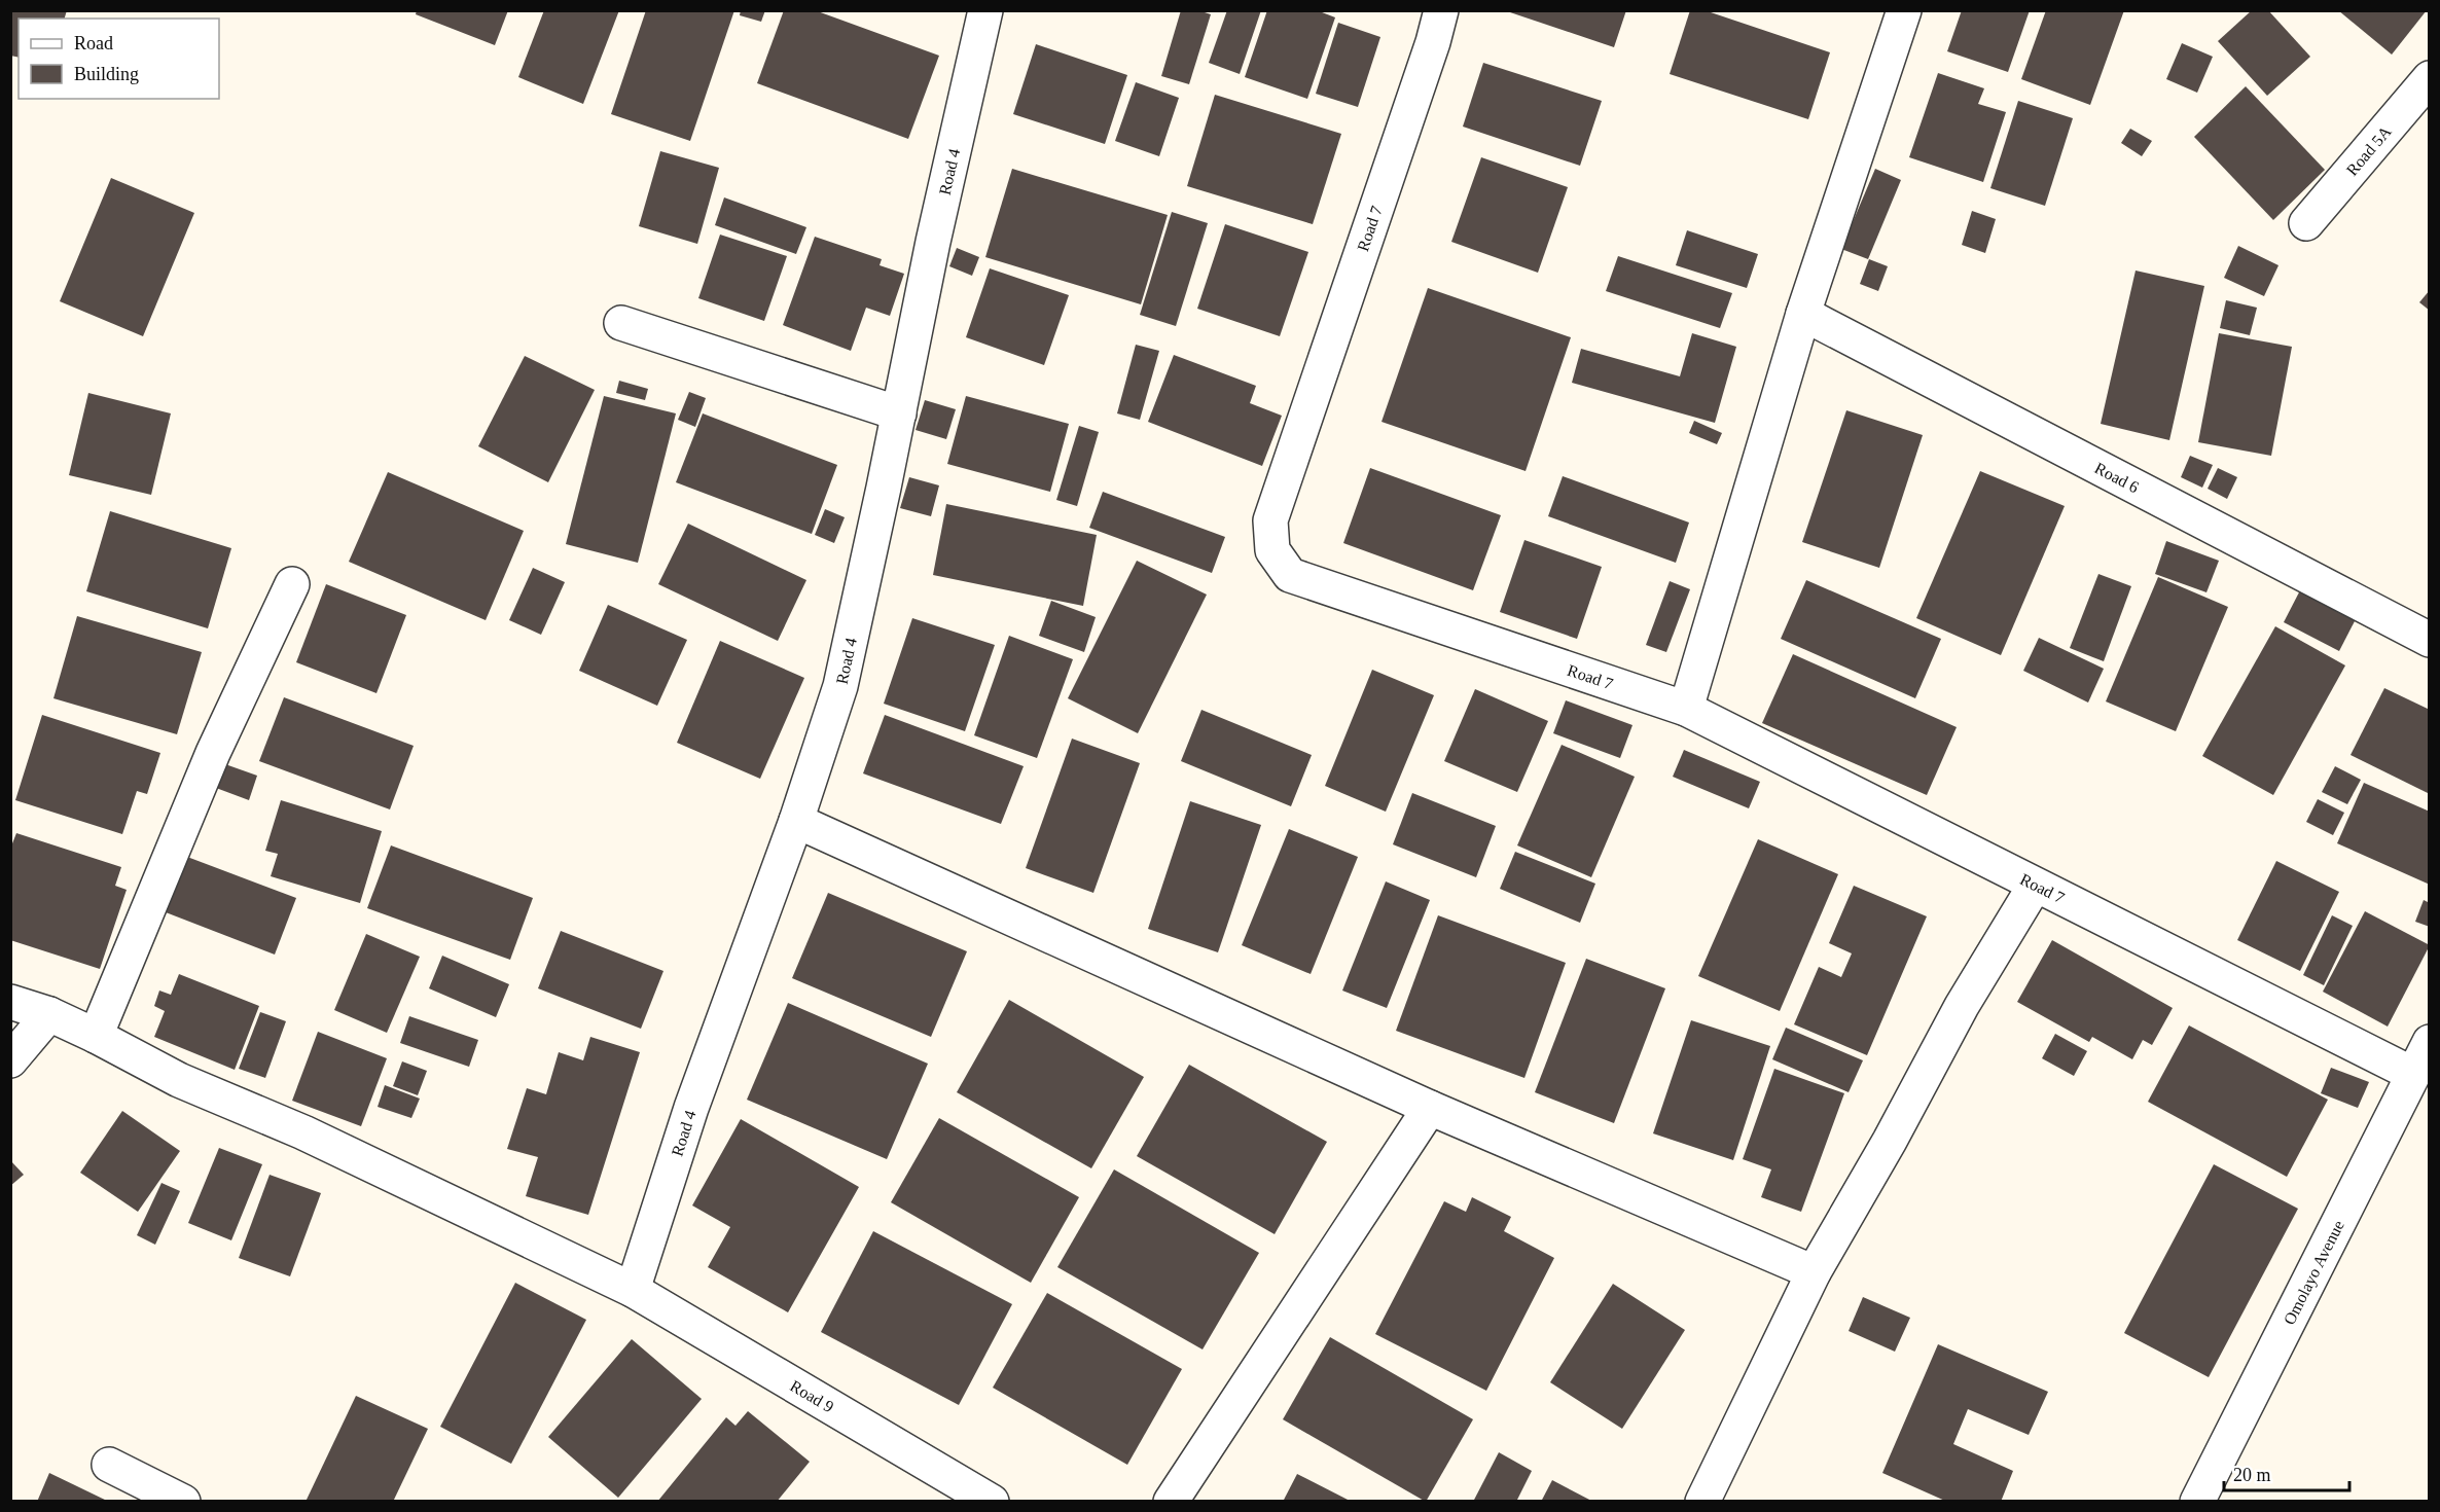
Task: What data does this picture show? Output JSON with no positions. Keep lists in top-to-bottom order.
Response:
{
  "streets": {
    "street": [
      "Road 5A",
      "Road 4",
      "Road 7",
      "Road 6",
      "Omolayo Avenue",
      "Road 9"
    ]
  },
  "crossings": [
    ["Road 4", "Road 9"],
    ["Road 7", "Omolayo Avenue"]
  ],
  "legend": ["Road", "Building"],
  "scale_bar": "20 m"
}
